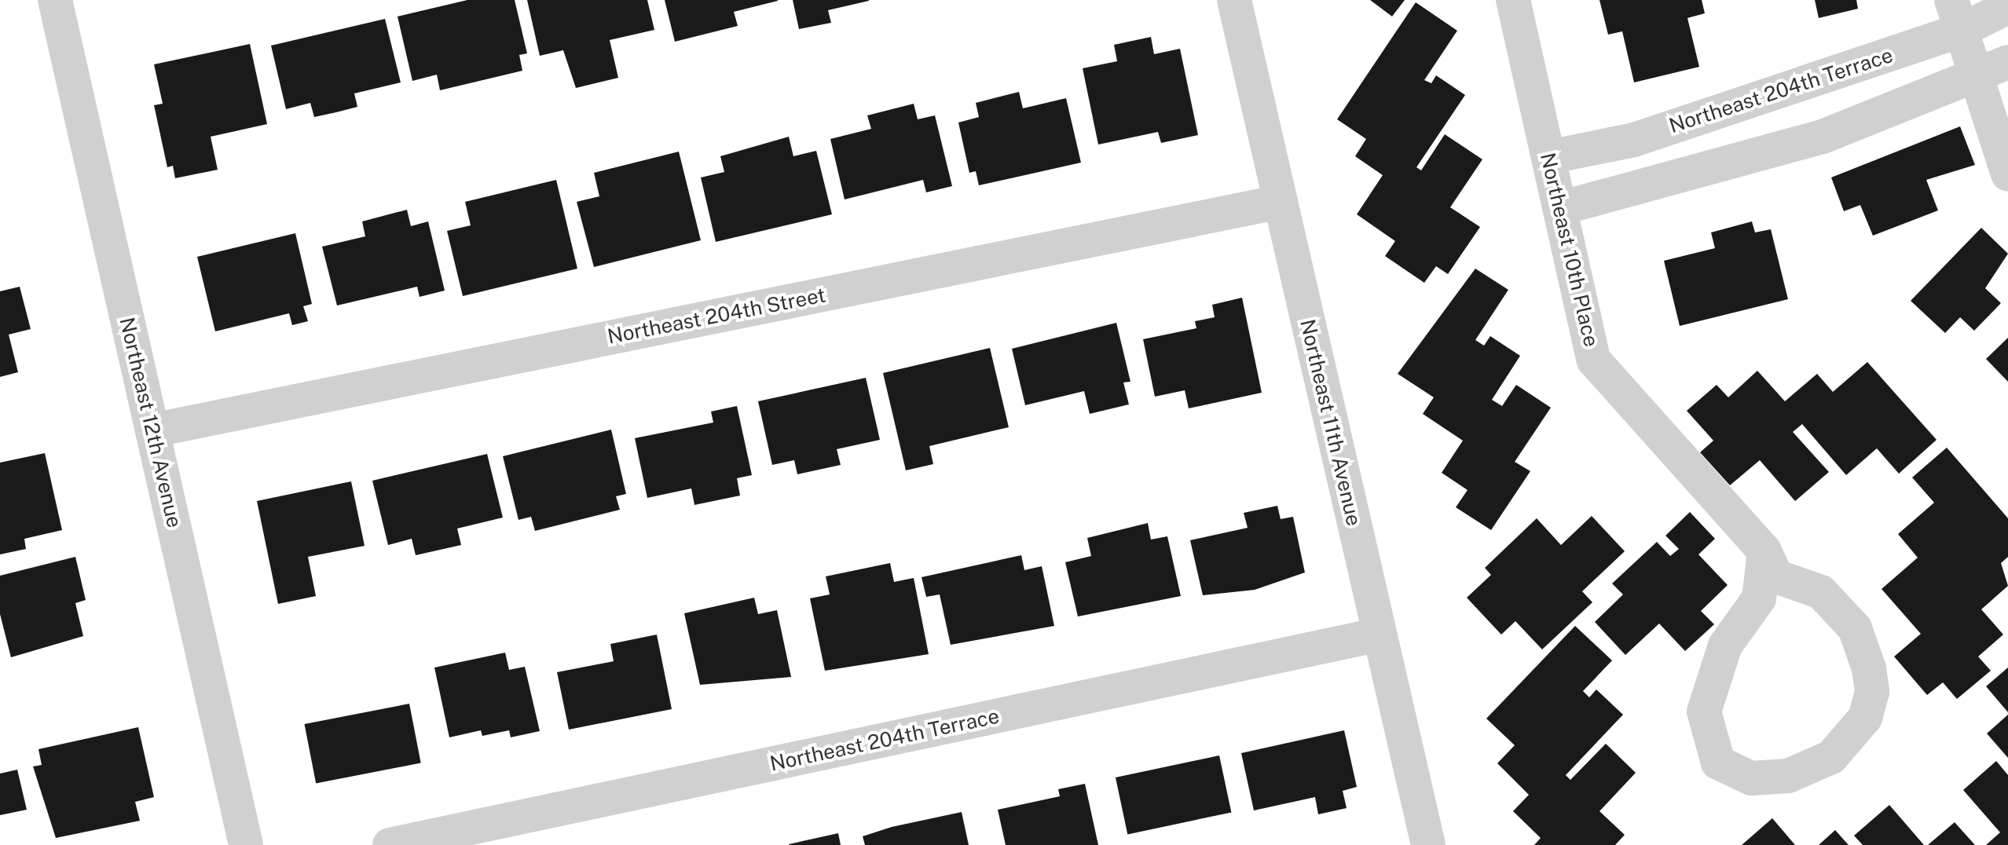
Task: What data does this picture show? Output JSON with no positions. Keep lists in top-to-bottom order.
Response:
{
  "streets": {
    "street": [
      "Northeast 204th Terrace",
      "Northeast 10th Place",
      "Northeast 204th Street",
      "Northeast 12th Avenue",
      "Northeast 11th Avenue"
    ]
  },
  "crossings": [
    ["Northeast 204th Terrace", "Northeast 10th Place"],
    ["Northeast 204th Terrace", "Northeast 11th Avenue"],
    ["Northeast 204th Street", "Northeast 12th Avenue"],
    ["Northeast 204th Street", "Northeast 11th Avenue"]
  ]
}
